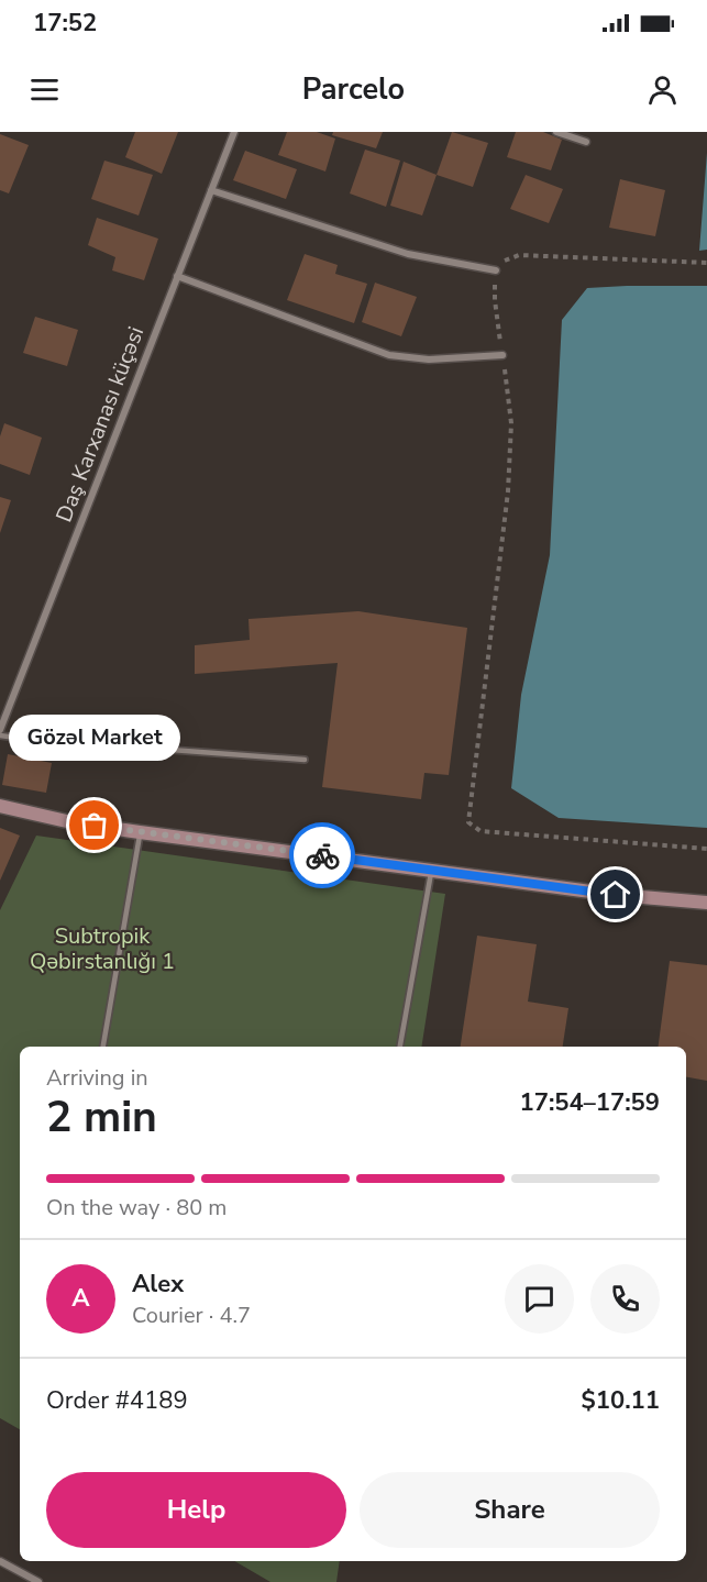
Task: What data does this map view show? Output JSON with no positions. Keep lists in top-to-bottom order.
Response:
{
  "streets": {
    "street": ["Daş Karxanası küçəsi"]
  },
  "parks": ["Subtropik Qəbirstanlığı 1"],
  "places": ["Gözəl Market"],
  "page": {
    "status": "17:52",
    "header": "Parcelo",
    "bubble": "Gözəl Market",
    "heading": ["2 min", "Arriving in", "17:54–17:59"],
    "panel": [
      "Alex",
      "Courier · 4.7",
      "Order #4189",
      "$10.11"
    ],
    "bar": "On the way · 80 m",
    "round": "A",
    "buttons": ["Help", "Share"]
  }
}
